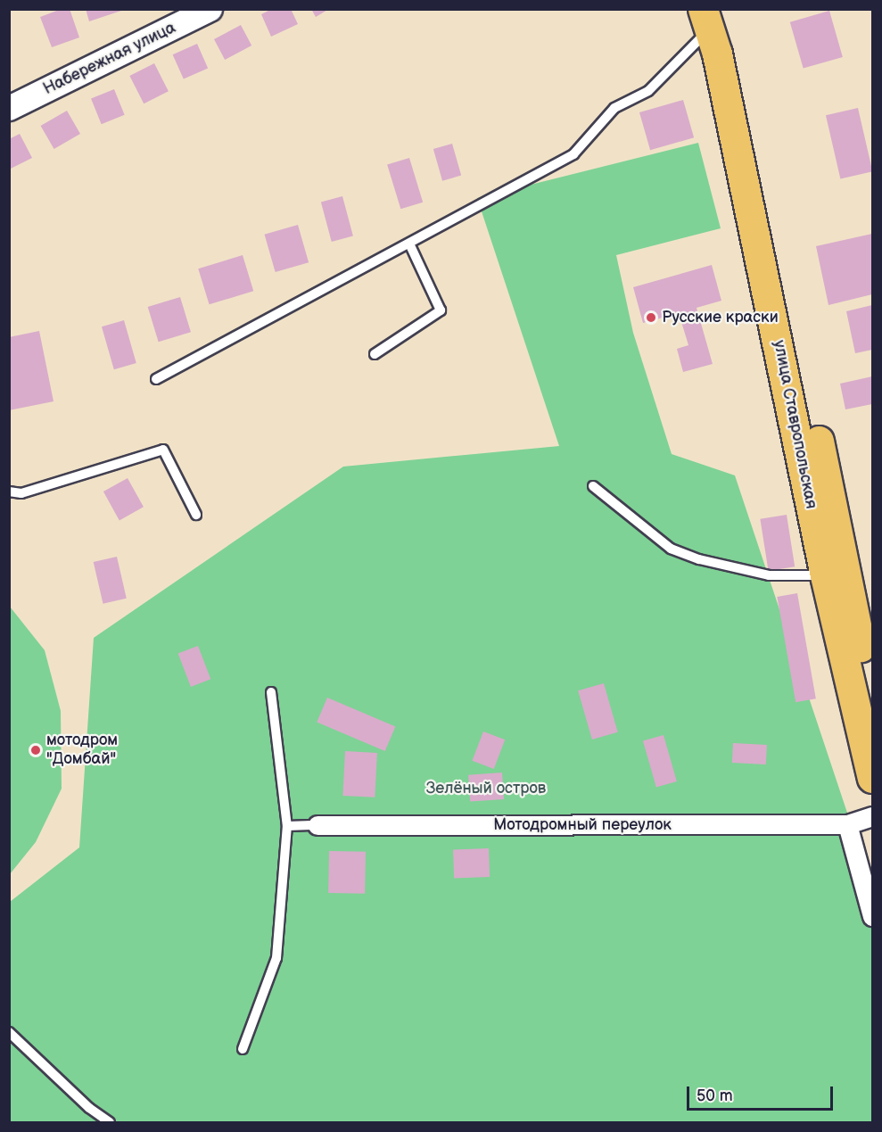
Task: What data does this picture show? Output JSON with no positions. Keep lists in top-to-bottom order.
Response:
{
  "streets": {
    "highway": ["улица Ставропольская"],
    "street": ["Набережная улица", "Мотодромный переулок"]
  },
  "parks": ["Зелёный остров"],
  "places": ["Русские краски", "мотодром \"Домбай\""],
  "scale_bar": "50 m"
}
